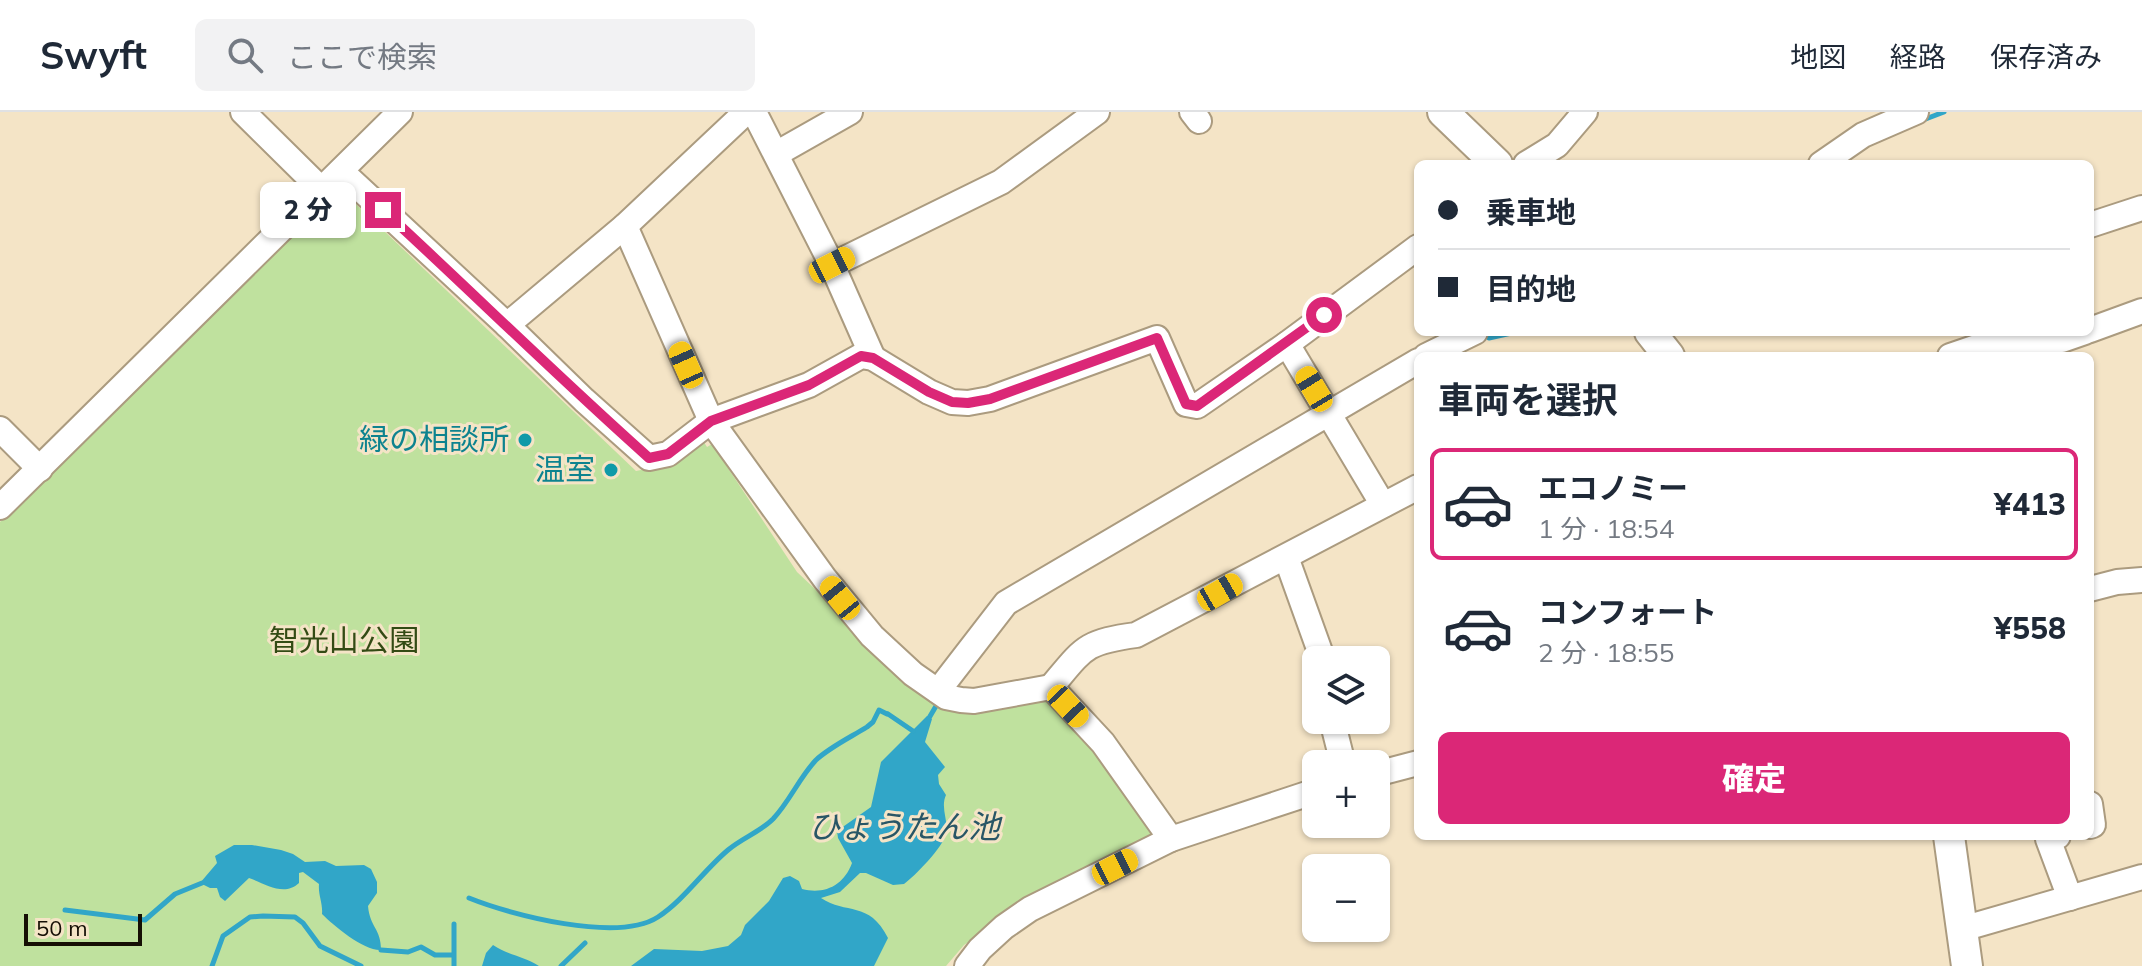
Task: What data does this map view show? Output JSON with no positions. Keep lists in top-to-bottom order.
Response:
{
  "water": ["ひょうたん池"],
  "parks": ["智光山公園"],
  "places": ["緑の相談所", "温室"],
  "scale_bar": "50 m",
  "page": {
    "header": "Swyft",
    "search": "ここで検索",
    "nav": ["地図", "経路", "保存済み"],
    "banner": ["乗車地", "目的地"],
    "bubble": "2 分",
    "heading": "車両を選択",
    "list": [
      {
        "name": "エコノミー",
        "note": "1 分 · 18:54",
        "value": "¥413"
      },
      {
        "name": "コンフォート",
        "note": "2 分 · 18:55",
        "value": "¥558"
      }
    ],
    "map_buttons": ["+", "−"],
    "buttons": "確定",
    "scale": "50 m"
  }
}
